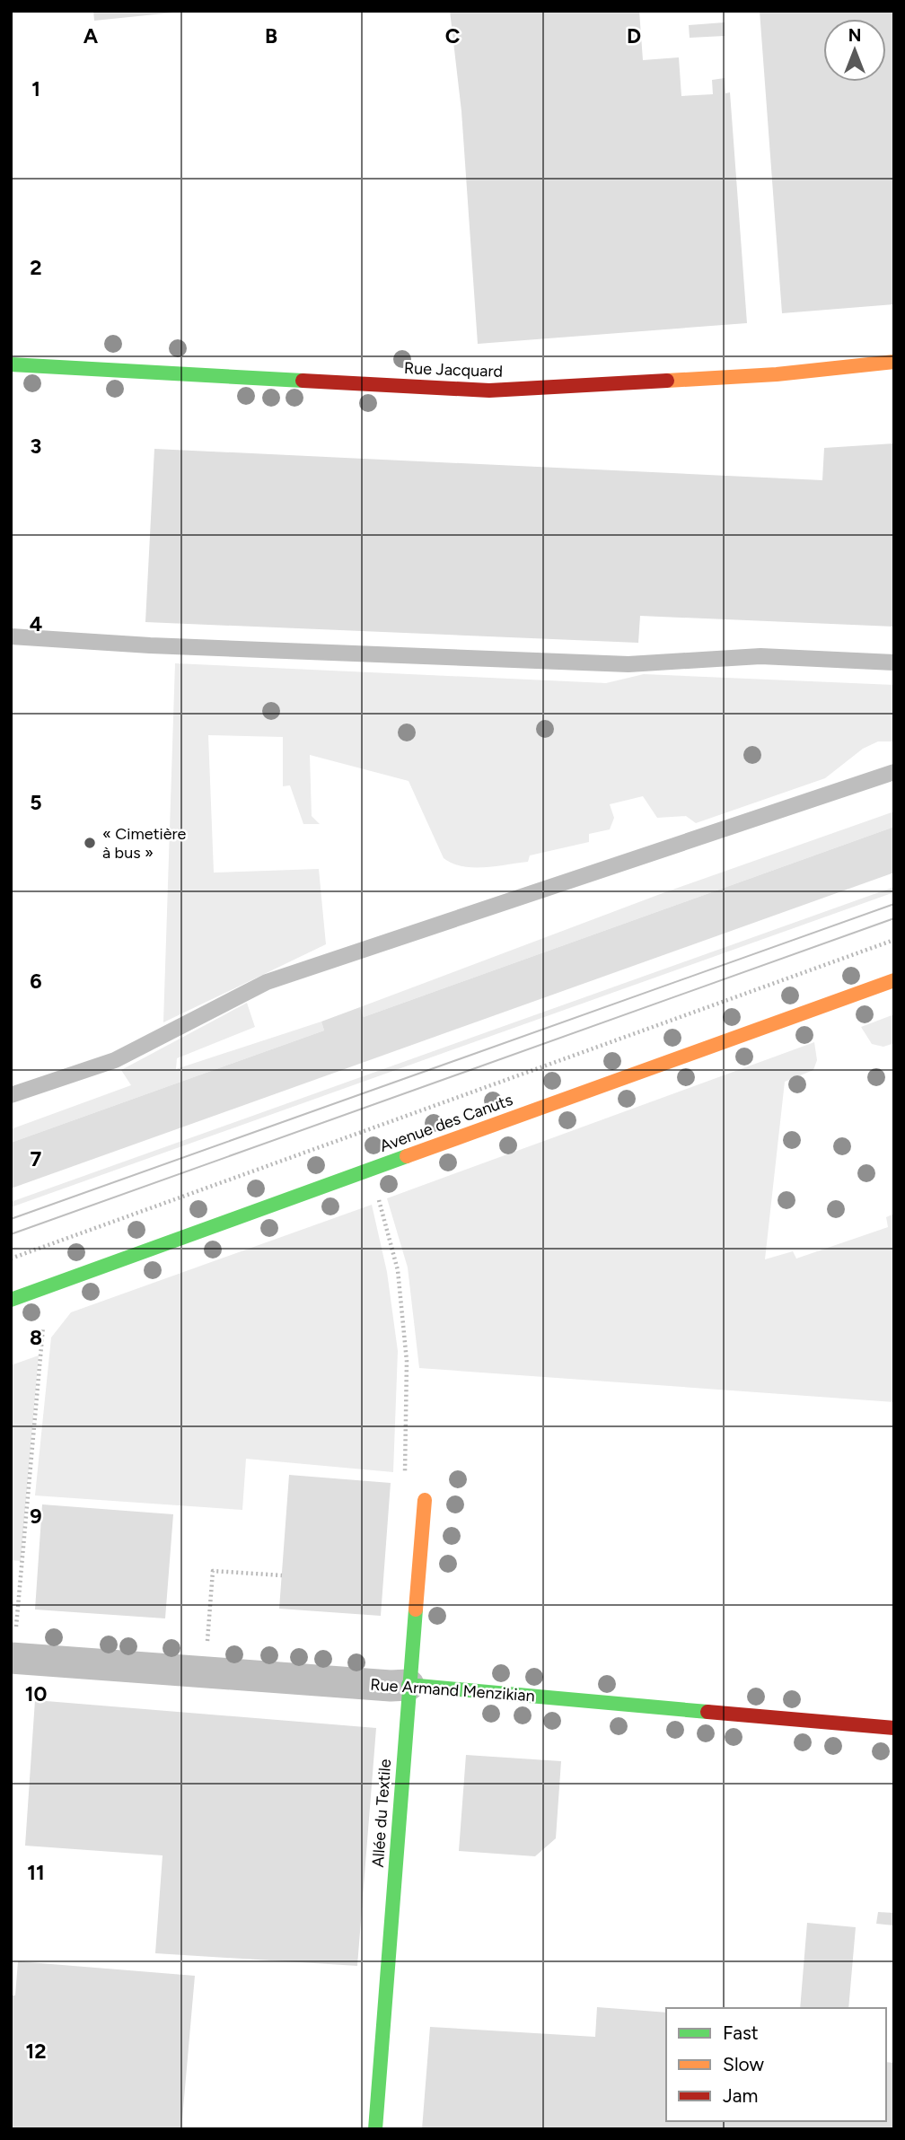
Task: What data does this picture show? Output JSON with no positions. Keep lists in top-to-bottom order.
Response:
{
  "streets": {
    "street": [
      "Rue Jacquard",
      "Avenue des Canuts",
      "Rue Armand Menzikian",
      "Allée du Textile"
    ]
  },
  "crossings": [
    ["Rue Armand Menzikian", "Allée du Textile"]
  ],
  "places": ["« Cimetière à bus »"],
  "legend": ["Fast", "Slow", "Jam"],
  "north": "top",
  "grid": {
    "columns": [
      "A",
      "B",
      "C",
      "D"
    ],
    "rows": [
      "1",
      "2",
      "3",
      "4",
      "5",
      "6",
      "7",
      "8",
      "9",
      "10",
      "11",
      "12"
    ]
  }
}
